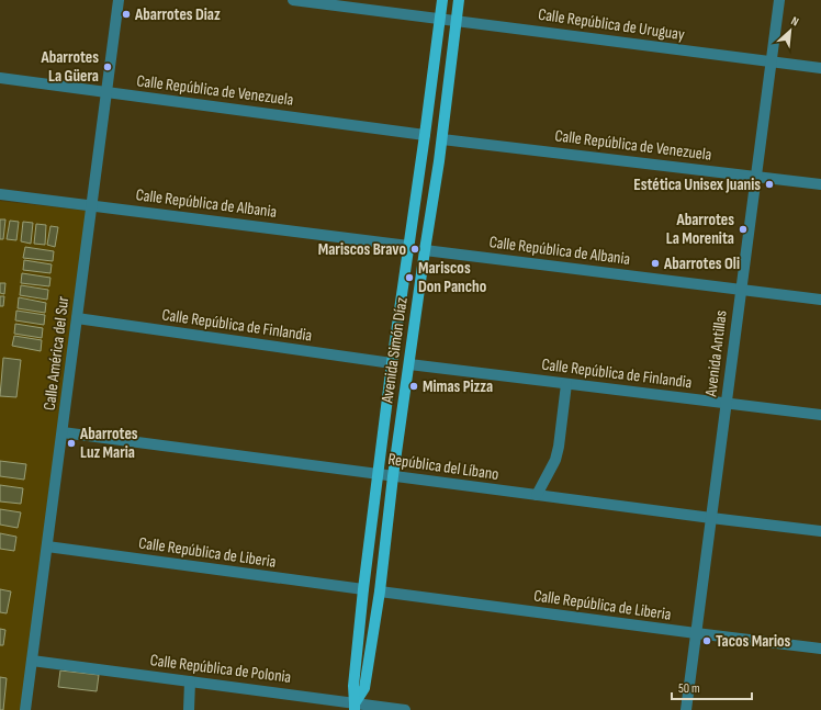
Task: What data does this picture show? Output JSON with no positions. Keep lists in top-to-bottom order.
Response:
{
  "streets": {
    "main road": ["Avenida Simón Díaz"],
    "street": [
      "Calle República de Uruguay",
      "Calle República de Venezuela",
      "Calle República de Albania",
      "Calle República de Finlandia",
      "Calle América del Sur",
      "Avenida Antillas",
      "República del Líbano",
      "Calle República de Liberia",
      "Calle República de Polonia"
    ]
  },
  "crossings": [
    ["Calle República de Uruguay", "Avenida Simón Díaz"],
    ["Calle República de Uruguay", "Avenida Antillas"],
    ["Calle República de Venezuela", "Avenida Simón Díaz"],
    ["Calle República de Venezuela", "Calle América del Sur"],
    ["Calle República de Venezuela", "Avenida Antillas"],
    ["Calle República de Albania", "Avenida Simón Díaz"],
    ["Calle República de Albania", "Calle América del Sur"],
    ["Calle República de Albania", "Avenida Antillas"],
    ["Calle República de Finlandia", "Avenida Simón Díaz"],
    ["Calle República de Finlandia", "Calle América del Sur"],
    ["Calle República de Finlandia", "Avenida Antillas"],
    ["Avenida Simón Díaz", "República del Líbano"],
    ["Avenida Simón Díaz", "Calle República de Liberia"],
    ["Avenida Simón Díaz", "Calle República de Polonia"],
    ["Calle América del Sur", "República del Líbano"],
    ["Calle América del Sur", "Calle República de Liberia"],
    ["Calle América del Sur", "Calle República de Polonia"],
    ["Avenida Antillas", "República del Líbano"],
    ["Avenida Antillas", "Calle República de Liberia"]
  ],
  "places": [
    "Abarrotes Diaz",
    "Abarrotes La Güera",
    "Estética Unisex Juanis",
    "Abarrotes La Morenita",
    "Mariscos Bravo",
    "Abarrotes Oli",
    "Mariscos Don Pancho",
    "Mimas Pizza",
    "Abarrotes Luz Maria",
    "Tacos Marios"
  ],
  "scale_bar": "50 m",
  "north": "top right"
}
